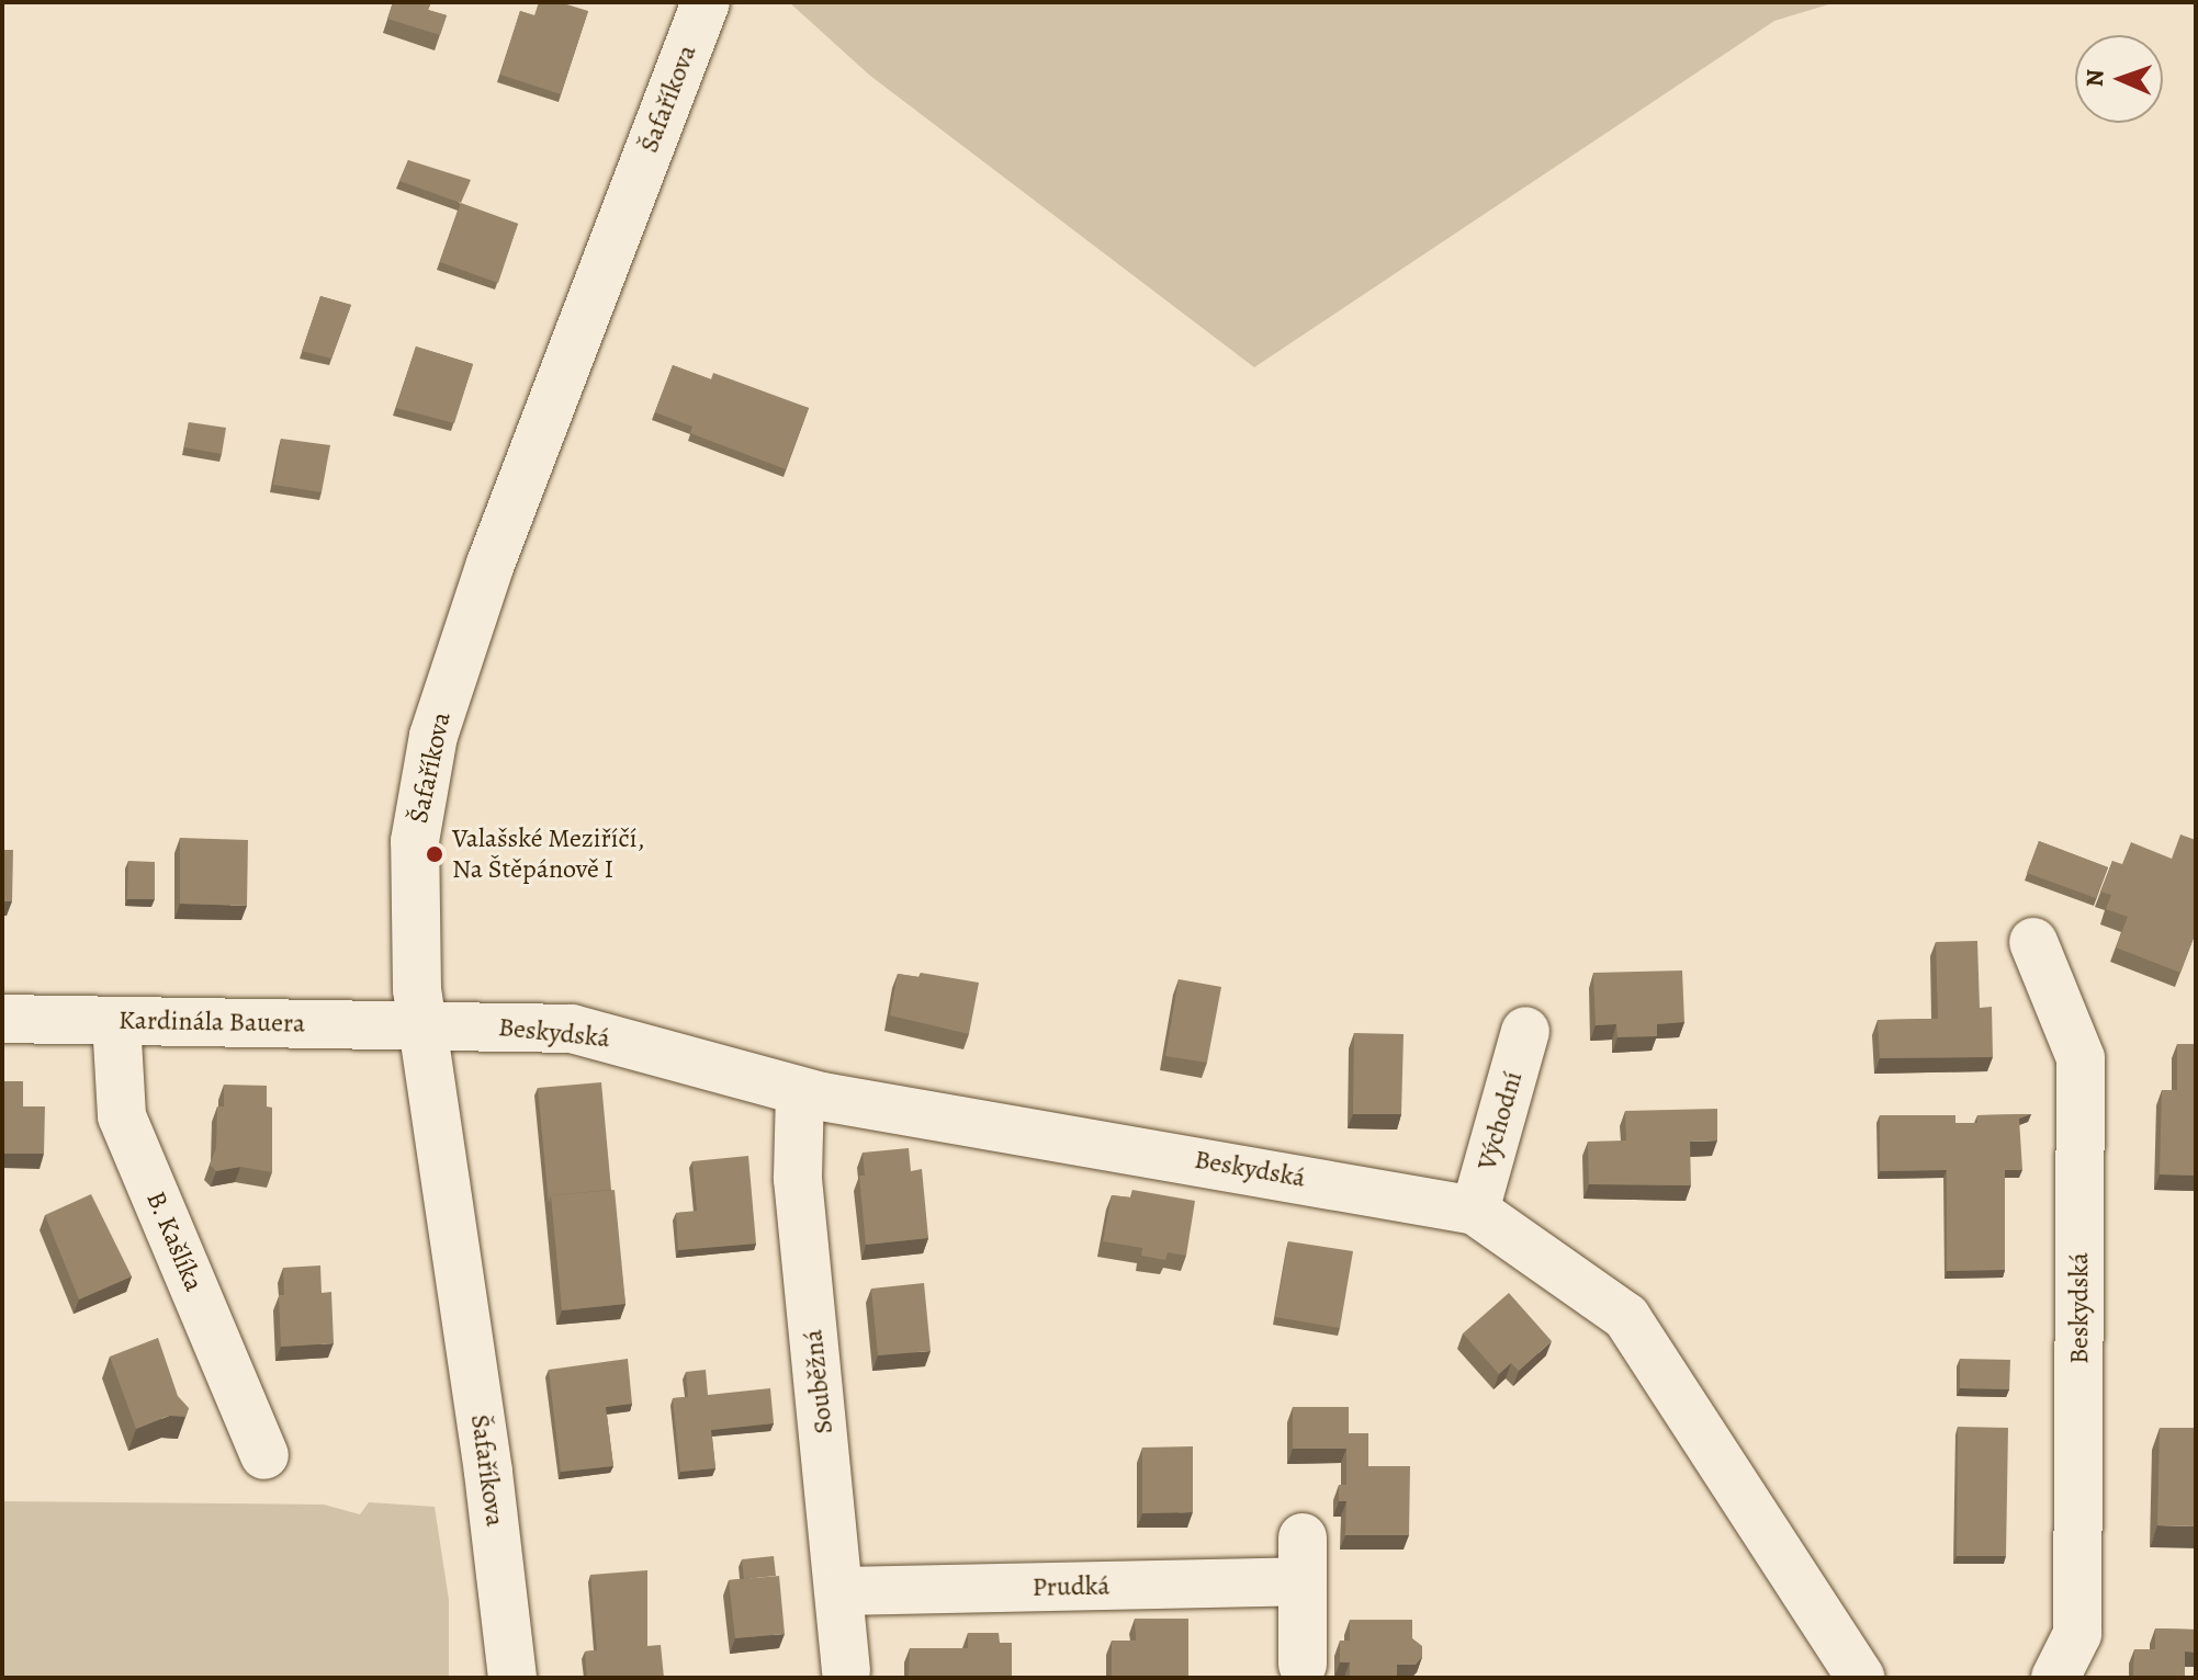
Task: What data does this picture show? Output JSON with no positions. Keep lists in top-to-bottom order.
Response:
{
  "streets": {
    "street": [
      "Šafaříkova",
      "Kardinála Bauera",
      "Beskydská",
      "Východní",
      "B. Kašlíka",
      "Souběžná",
      "Prudká"
    ]
  },
  "crossings": [
    ["Šafaříkova", "Kardinála Bauera"],
    ["Šafaříkova", "Beskydská"],
    ["Kardinála Bauera", "Beskydská"],
    ["Kardinála Bauera", "B. Kašlíka"],
    ["Beskydská", "Východní"],
    ["Beskydská", "Souběžná"],
    ["Souběžná", "Prudká"]
  ],
  "places": ["Valašské Meziříčí, Na Štěpánově I"],
  "north": "left"
}
